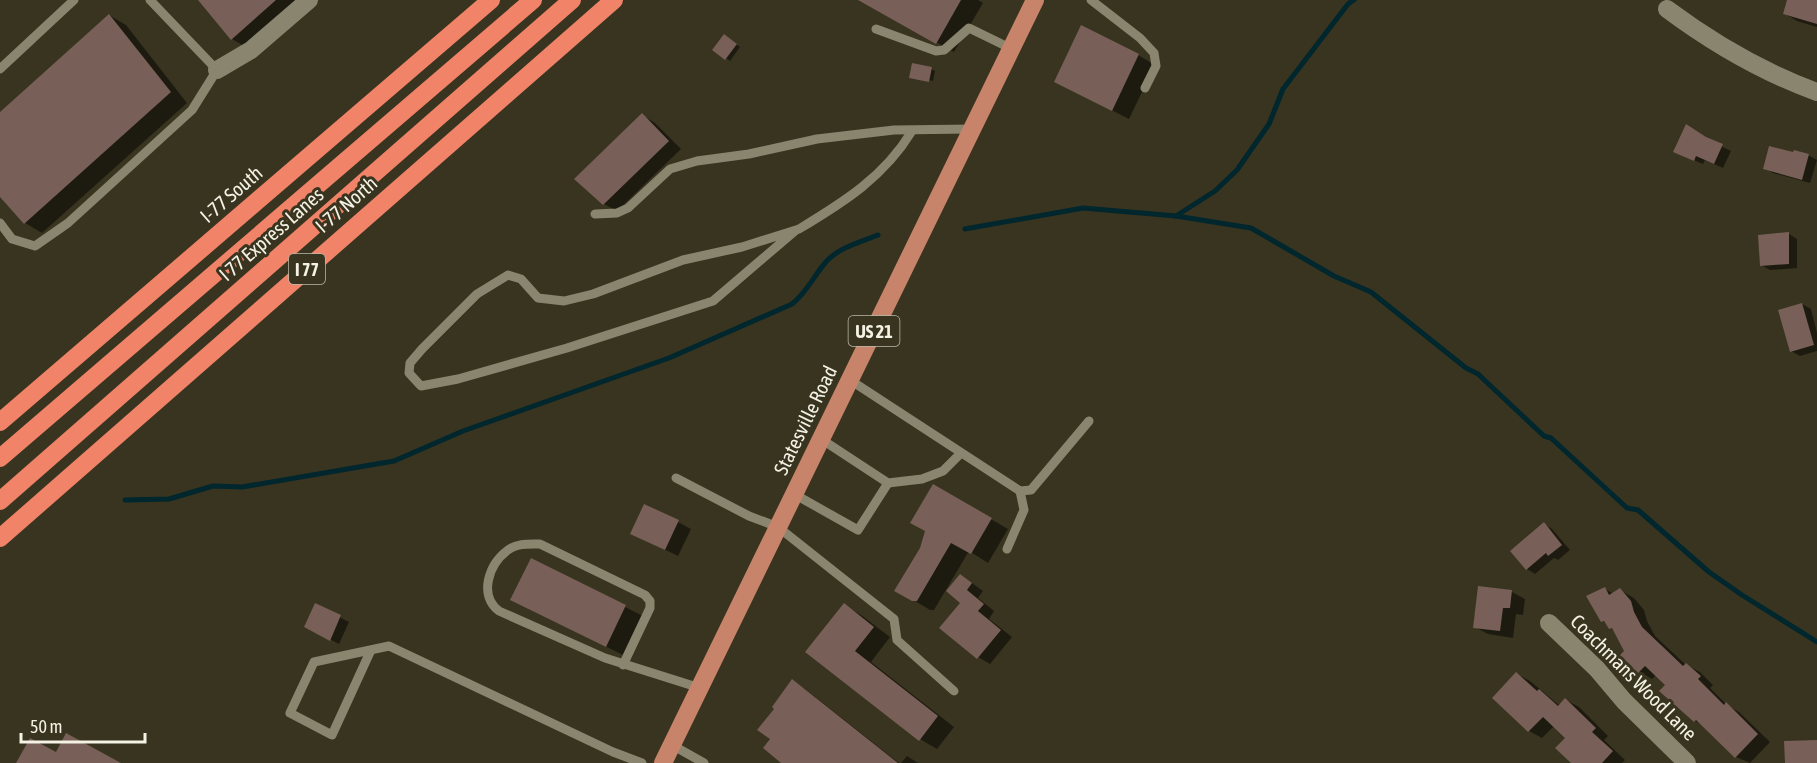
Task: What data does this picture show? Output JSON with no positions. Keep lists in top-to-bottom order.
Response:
{
  "streets": {
    "highway": [
      "I-77 South",
      "I-77 North",
      "I 77 Express Lanes",
      "I 77"
    ],
    "main road": ["US 21", "Statesville Road"],
    "street": ["Coachmans Wood Lane"]
  },
  "scale_bar": "50 m"
}
